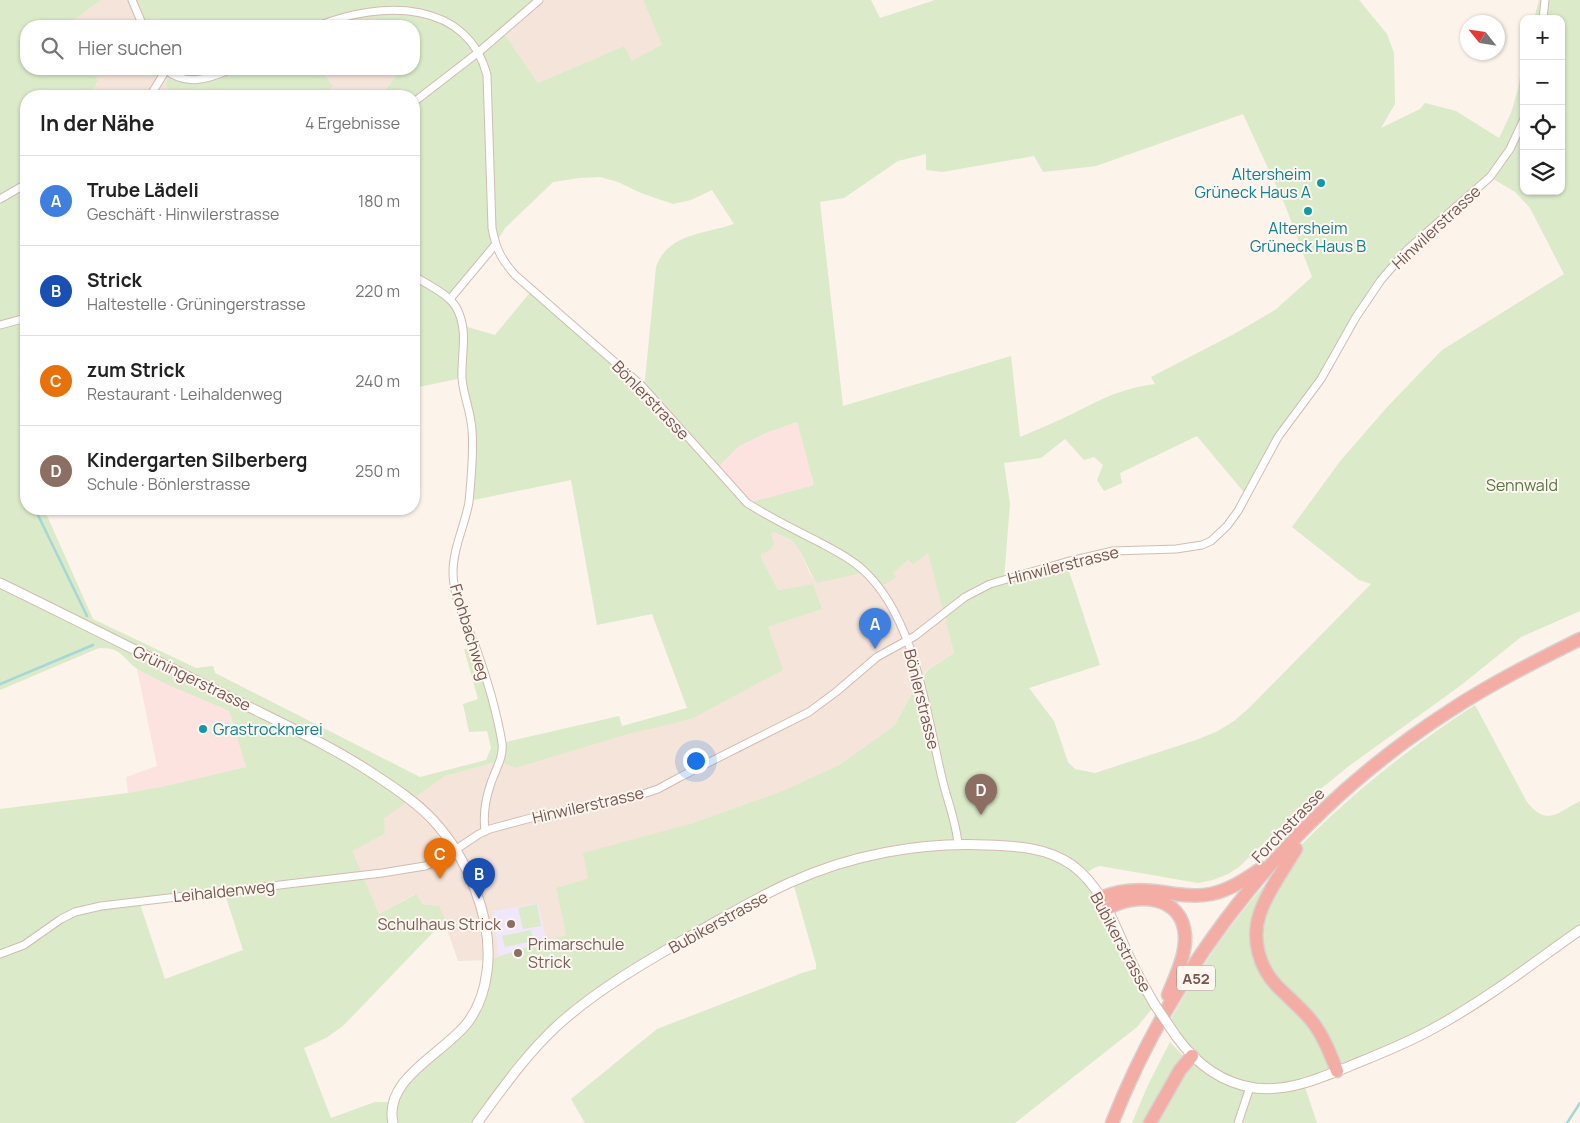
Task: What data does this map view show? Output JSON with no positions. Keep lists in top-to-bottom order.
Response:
{
  "streets": {
    "highway": ["Forchstrasse", "A52"],
    "main road": ["Grüningerstrasse", "Bubikerstrasse"],
    "street": [
      "Hinwilerstrasse",
      "Bönlerstrasse",
      "Frohbachweg",
      "Leihaldenweg"
    ]
  },
  "crossings": [
    ["Hinwilerstrasse", "Bönlerstrasse"],
    ["Hinwilerstrasse", "Frohbachweg"],
    ["Hinwilerstrasse", "Grüningerstrasse"],
    ["Hinwilerstrasse", "Leihaldenweg"],
    ["Bönlerstrasse", "Bubikerstrasse"],
    ["Grüningerstrasse", "Leihaldenweg"]
  ],
  "parks": ["Sennwald"],
  "places": [
    "Altersheim Grüneck Haus A",
    "Altersheim Grüneck Haus B",
    "Grastrocknerei",
    "Schulhaus Strick",
    "Primarschule Strick"
  ],
  "north": "top left",
  "page": {
    "map_buttons": ["+", "−"],
    "search": "Hier suchen",
    "heading": ["In der Nähe", "4 Ergebnisse"],
    "list": [
      {
        "mark": "A",
        "name": "Trube Lädeli",
        "note": "Geschäft · Hinwilerstrasse",
        "value": "180 m"
      },
      {
        "mark": "B",
        "name": "Strick",
        "note": "Haltestelle · Grüningerstrasse",
        "value": "220 m"
      },
      {
        "mark": "C",
        "name": "zum Strick",
        "note": "Restaurant · Leihaldenweg",
        "value": "240 m"
      },
      {
        "mark": "D",
        "name": "Kindergarten Silberberg",
        "note": "Schule · Bönlerstrasse",
        "value": "250 m"
      }
    ],
    "pins": [
      "A",
      "D",
      "C",
      "B"
    ]
  }
}
